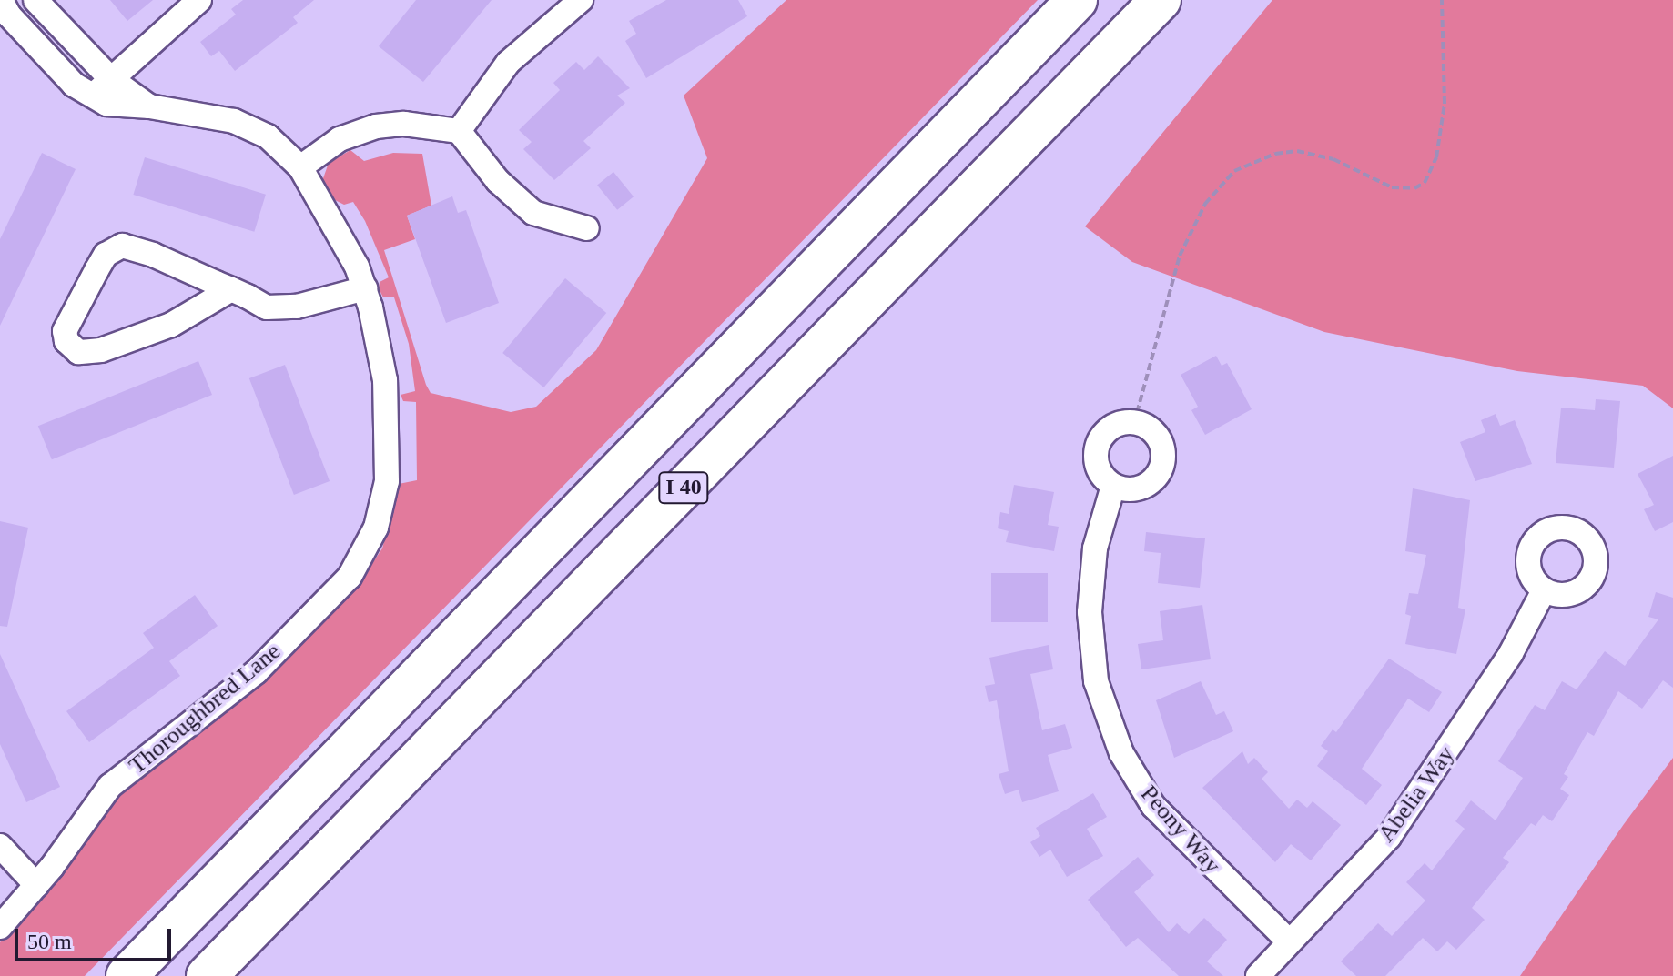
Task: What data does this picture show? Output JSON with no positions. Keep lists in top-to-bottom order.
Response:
{
  "streets": {
    "highway": ["I 40"],
    "street": ["Thoroughbred Lane", "Abelia Way", "Peony Way"]
  },
  "crossings": [
    ["Abelia Way", "Peony Way"]
  ],
  "scale_bar": "50 m"
}
